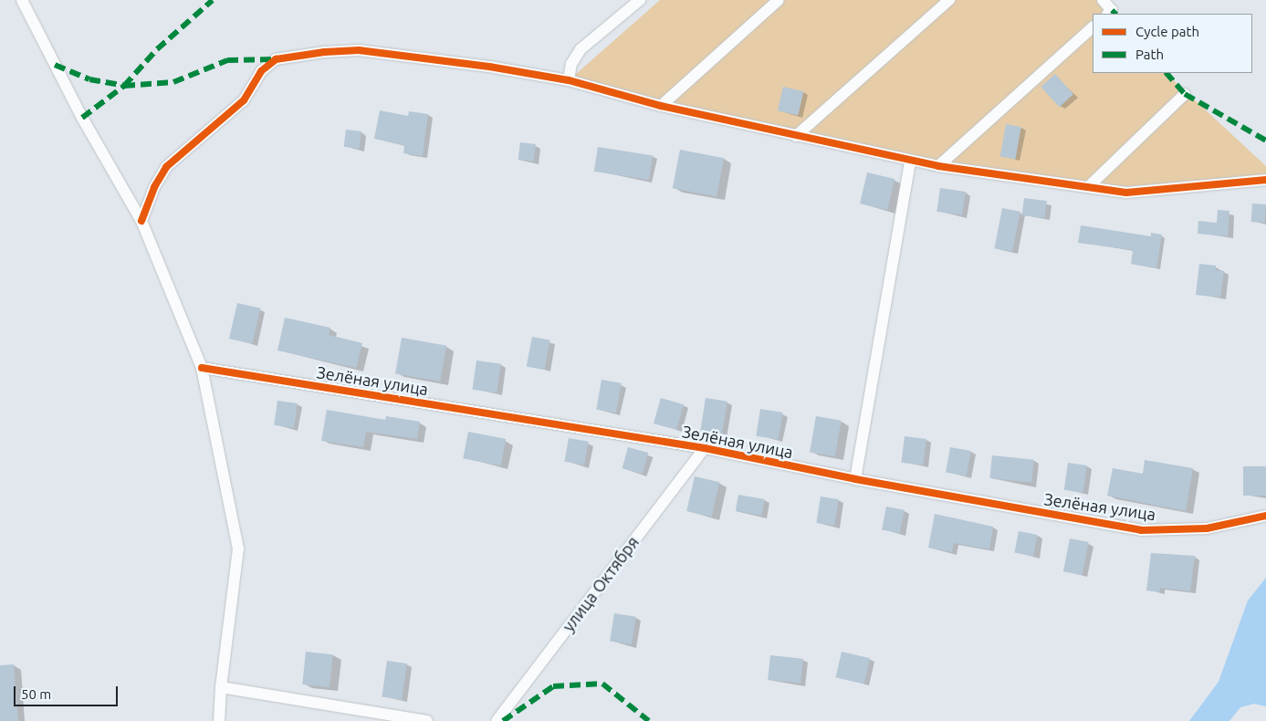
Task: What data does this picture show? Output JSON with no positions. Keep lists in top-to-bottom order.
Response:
{
  "streets": {
    "street": ["Зелёная улица", "улица Октября"]
  },
  "crossings": [
    ["Зелёная улица", "улица Октября"]
  ],
  "legend": ["Cycle path", "Path"],
  "scale_bar": "50 m"
}
